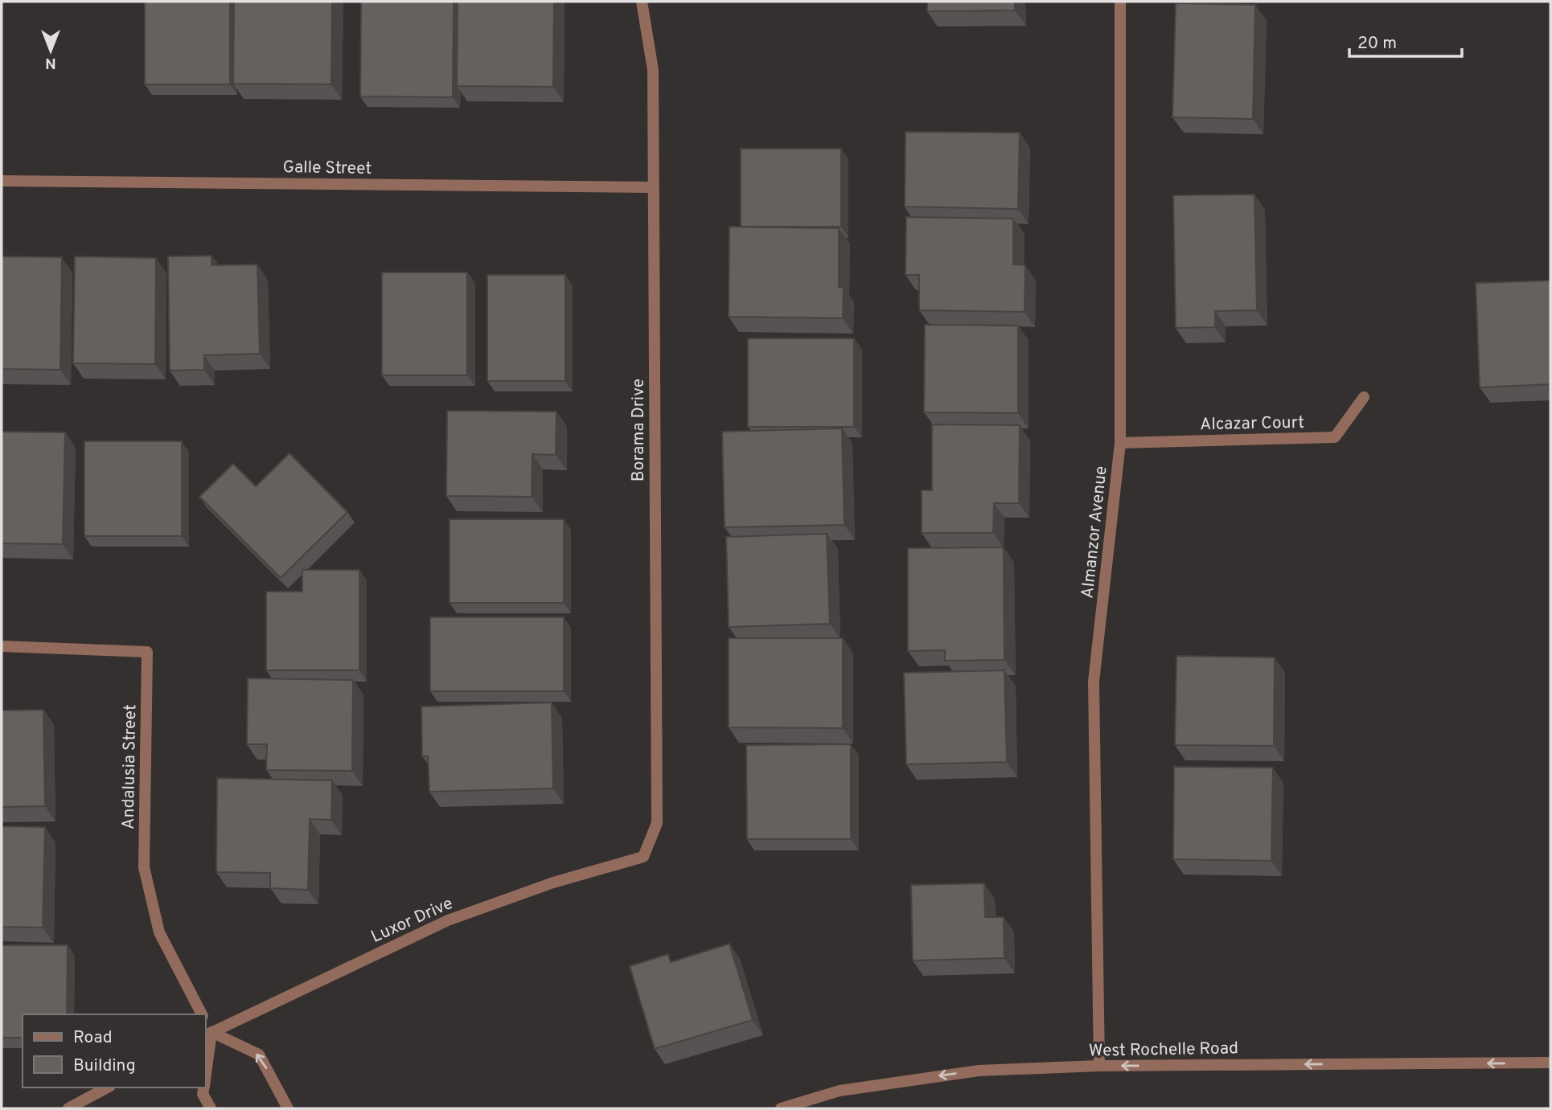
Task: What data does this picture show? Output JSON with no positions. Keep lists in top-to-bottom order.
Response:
{
  "streets": {
    "street": [
      "Galle Street",
      "Alcazar Court",
      "Borama Drive",
      "Almanzor Avenue",
      "Andalusia Street",
      "Luxor Drive",
      "West Rochelle Road"
    ]
  },
  "crossings": [
    ["Galle Street", "Borama Drive"],
    ["Alcazar Court", "Almanzor Avenue"],
    ["Borama Drive", "Luxor Drive"],
    ["Almanzor Avenue", "West Rochelle Road"]
  ],
  "one_way": ["West Rochelle Road"],
  "legend": ["Road", "Building"],
  "scale_bar": "20 m",
  "north": "bottom"
}
